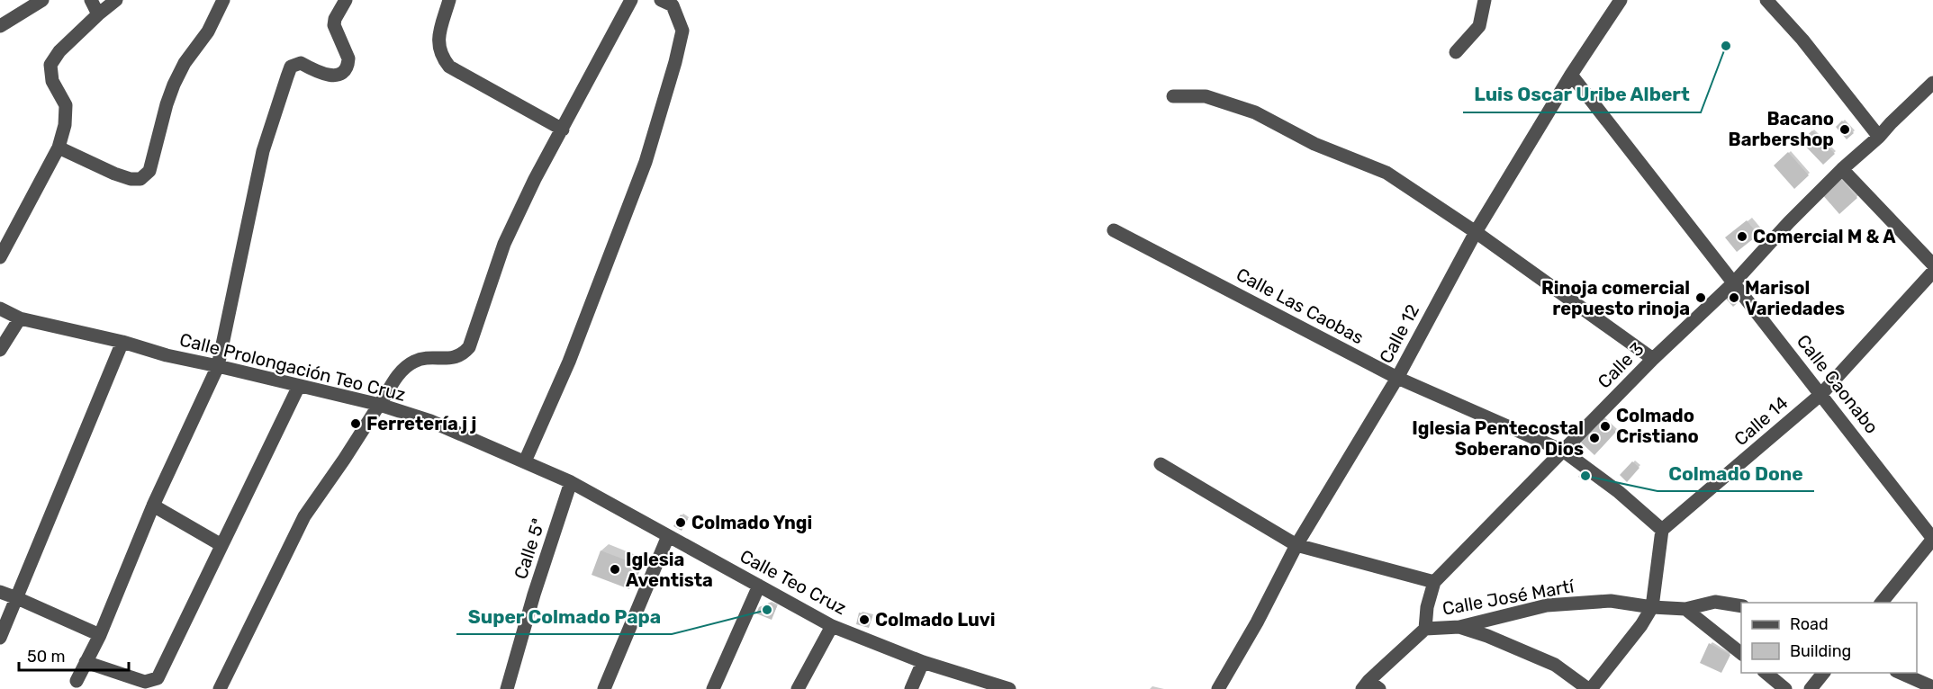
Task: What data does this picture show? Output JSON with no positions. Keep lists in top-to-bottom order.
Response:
{
  "streets": {
    "street": [
      "Calle Las Caobas",
      "Calle 12",
      "Calle 3",
      "Calle Prolongación Teo Cruz",
      "Calle Caonabo",
      "Calle 14",
      "Calle 5ª",
      "Calle Teo Cruz",
      "Calle José Martí"
    ]
  },
  "crossings": [
    ["Calle Las Caobas", "Calle 12"],
    ["Calle Las Caobas", "Calle 3"],
    ["Calle Las Caobas", "Calle 14"],
    ["Calle 12", "Calle Caonabo"],
    ["Calle 3", "Calle Caonabo"],
    ["Calle 3", "Calle José Martí"],
    ["Calle Prolongación Teo Cruz", "Calle 5ª"],
    ["Calle Prolongación Teo Cruz", "Calle Teo Cruz"],
    ["Calle Caonabo", "Calle 14"],
    ["Calle 5ª", "Calle Teo Cruz"]
  ],
  "places": [
    "Luis Oscar Uribe Albert",
    "Bacano Barbershop",
    "Comercial M & A",
    "Rinoja comercial repuesto rinoja",
    "Marisol Variedades",
    "Ferretería j j",
    "Colmado Cristiano",
    "Iglesia Pentecostal Soberano Dios",
    "Colmado Done",
    "Colmado Yngi",
    "Iglesia Aventista",
    "Super Colmado Papa",
    "Colmado Luvi"
  ],
  "legend": ["Road", "Building"],
  "scale_bar": "50 m"
}
